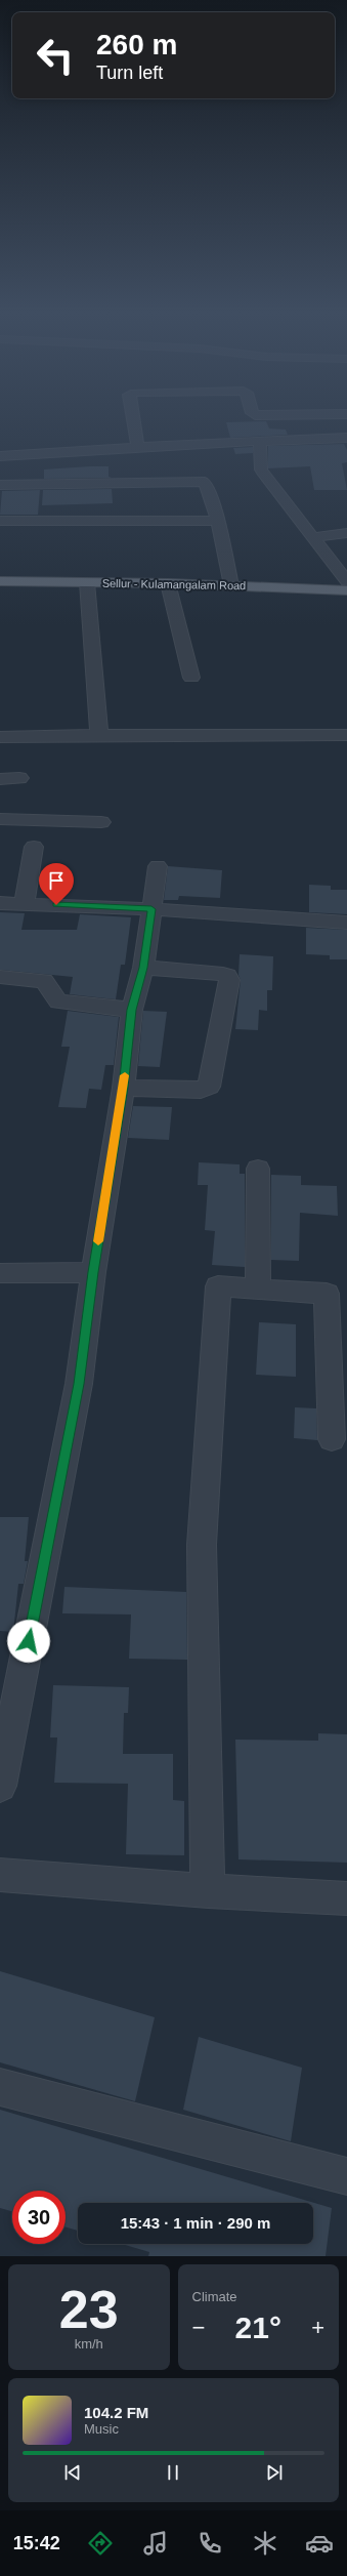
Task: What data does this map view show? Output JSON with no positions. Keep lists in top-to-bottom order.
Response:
{
  "streets": {
    "main road": ["Sellur - Kulamangalam Road"]
  },
  "page": {
    "turn": ["260 m", "Turn left"],
    "limit": "30",
    "trip": "15:43 · 1 min · 290 m",
    "tile": [
      ["23", "km/h"],
      "Climate"
    ],
    "heat": ["−", "21°", "+"],
    "song": ["104.2 FM", "Music"],
    "tabs": "15:42"
  }
}
